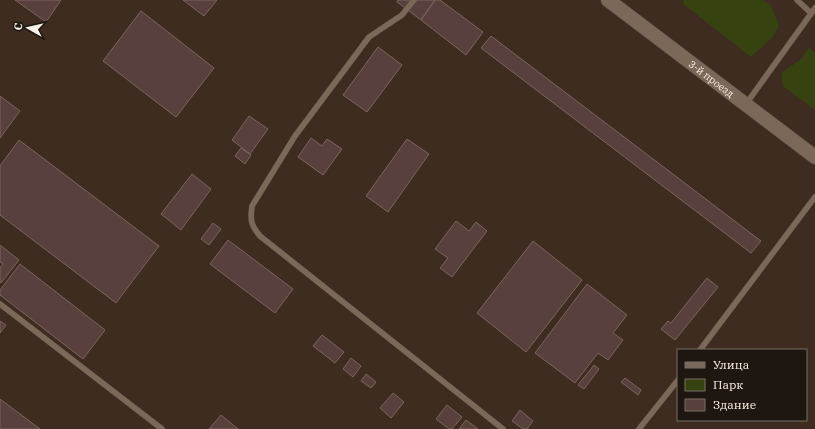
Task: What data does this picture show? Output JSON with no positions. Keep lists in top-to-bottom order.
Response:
{
  "streets": {
    "street": ["3-й проезд"]
  },
  "legend": ["Улица", "Парк", "Здание"],
  "north": "left"
}
